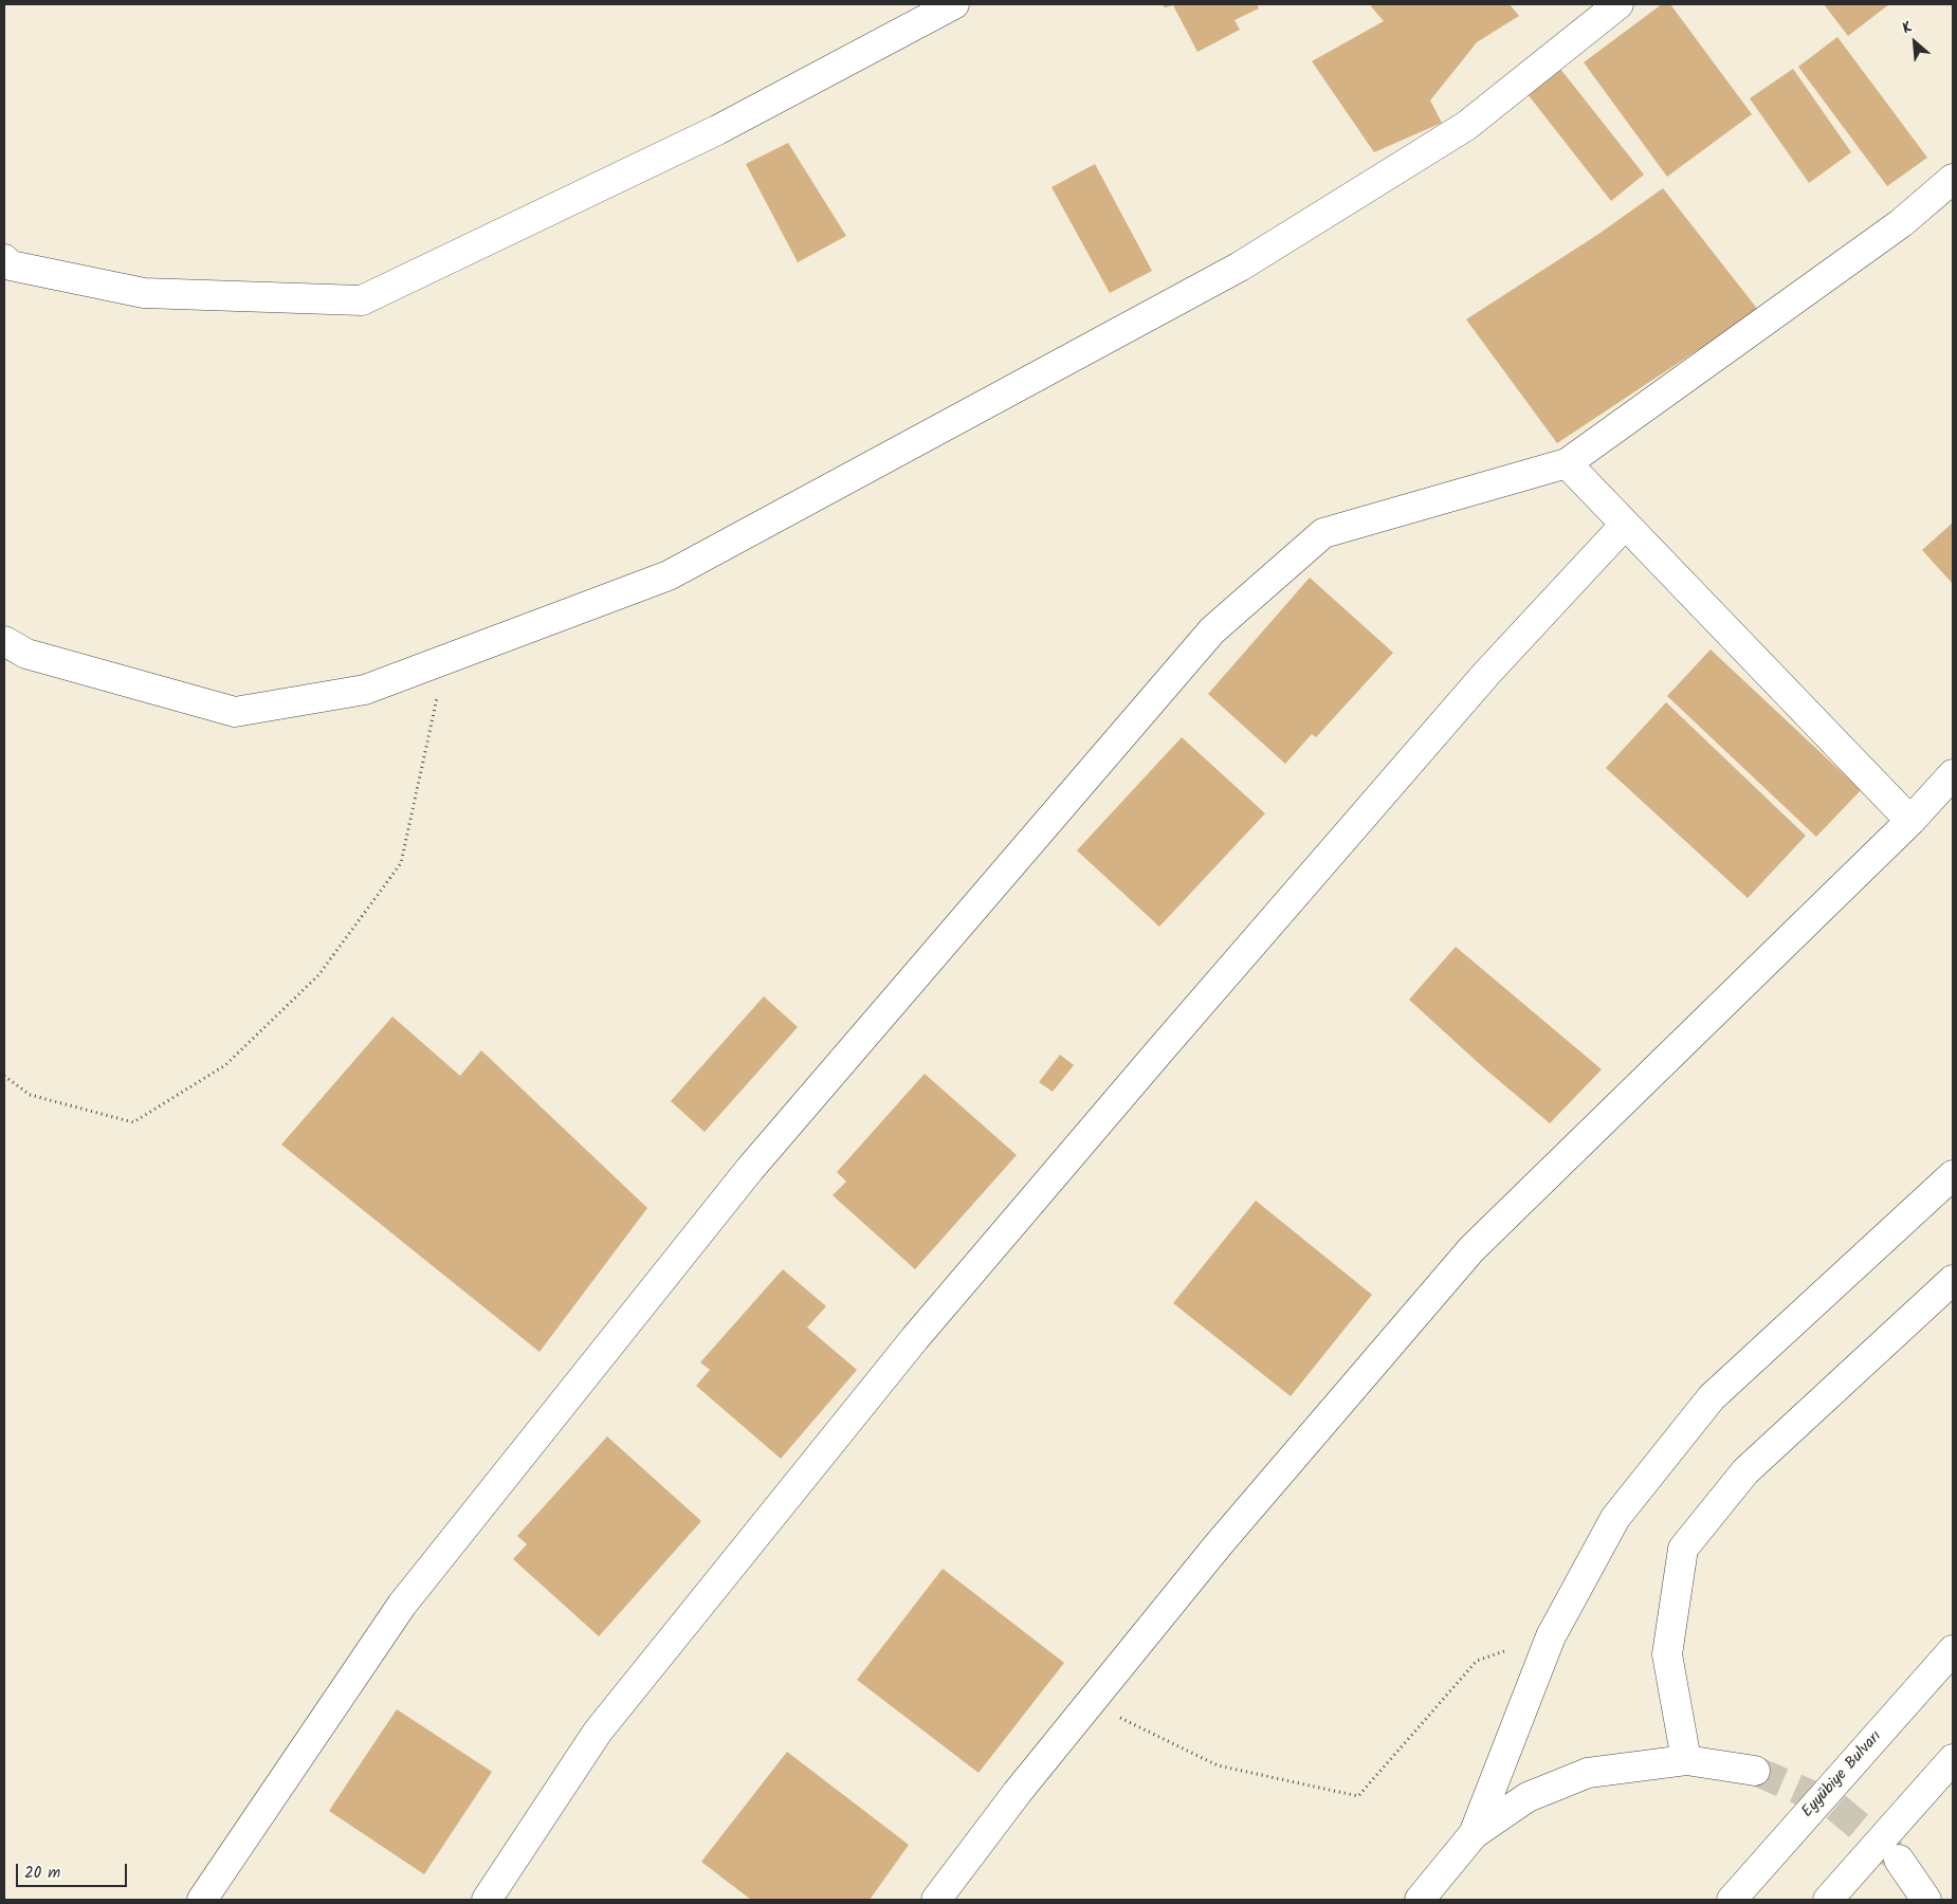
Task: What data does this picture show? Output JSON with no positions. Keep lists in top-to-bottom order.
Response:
{
  "streets": {
    "main road": ["Eyyübiye Bulvarı"]
  },
  "scale_bar": "20 m",
  "north": "top left"
}
